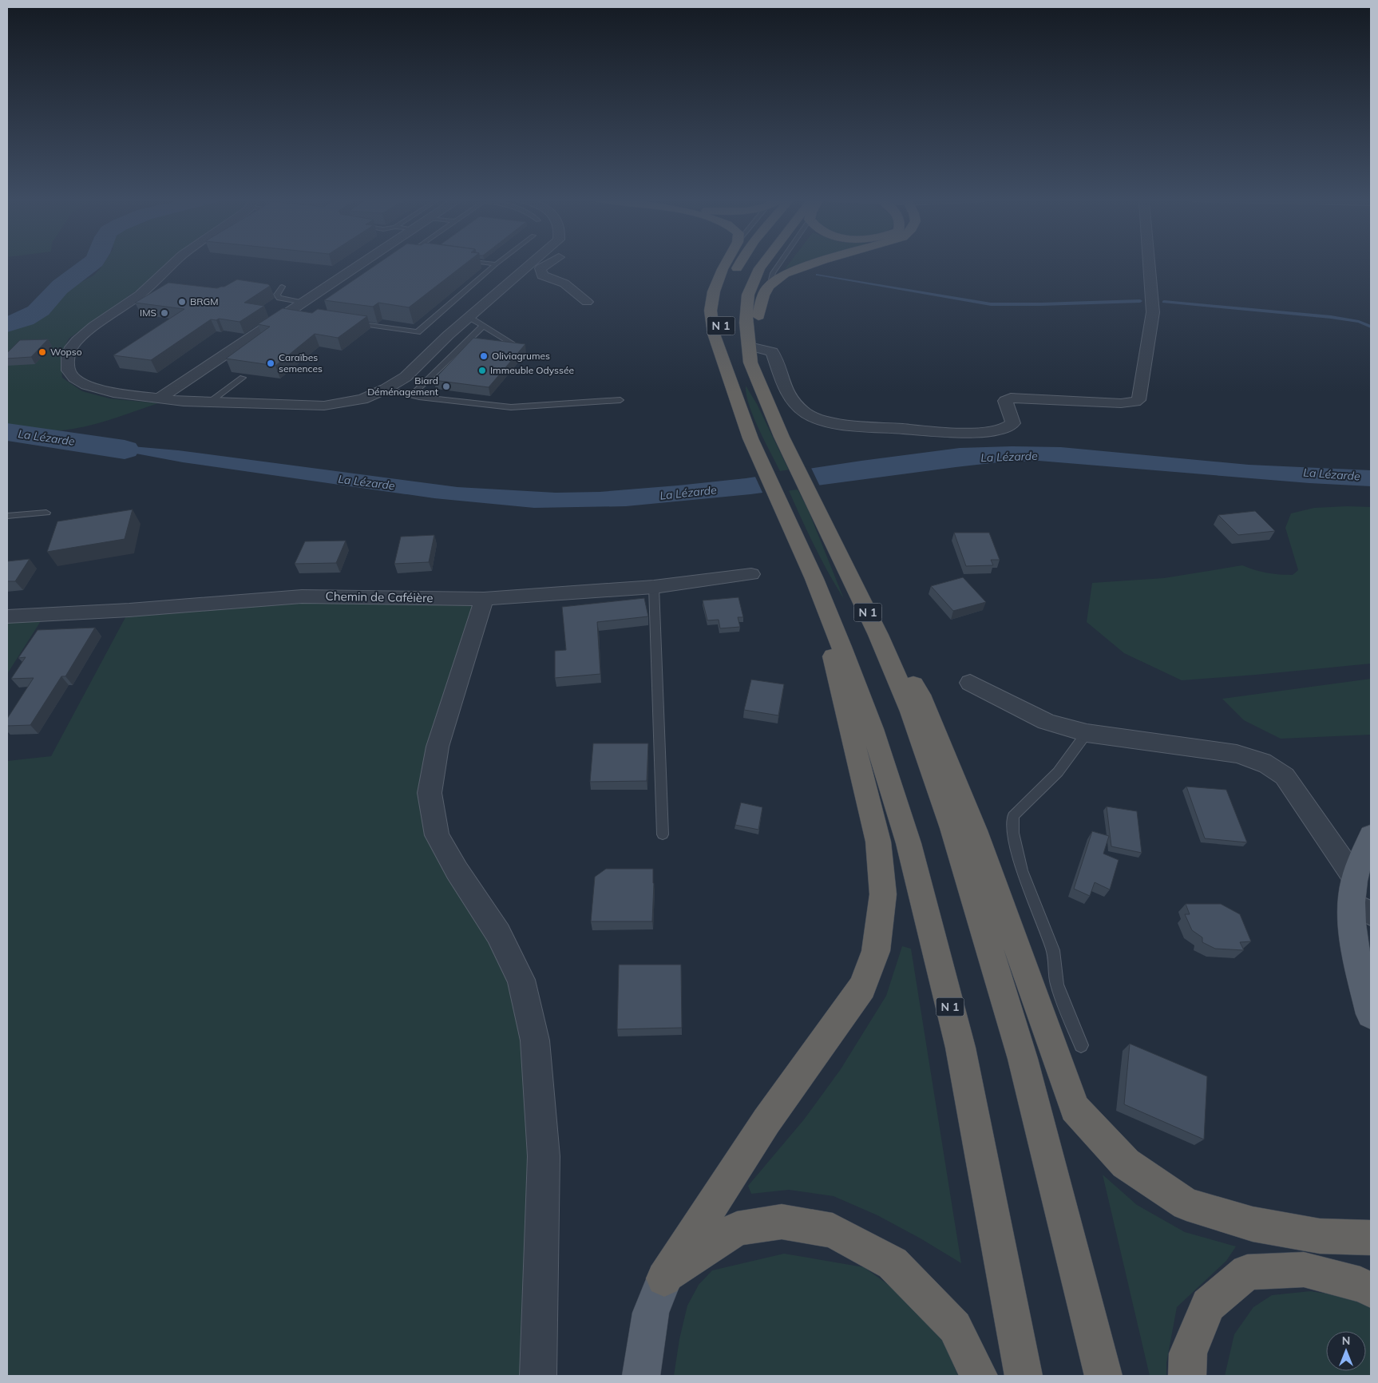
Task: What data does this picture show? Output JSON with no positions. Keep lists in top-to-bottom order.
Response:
{
  "streets": {
    "highway": ["N 1"],
    "street": ["Chemin de Caféière"]
  },
  "water": ["La Lézarde"],
  "places": [
    "BRGM",
    "IMS",
    "Wopso",
    "Oliviagrumes",
    "Caraïbes semences",
    "Immeuble Odyssée",
    "Biard Déménagement"
  ],
  "north": "top"
}
